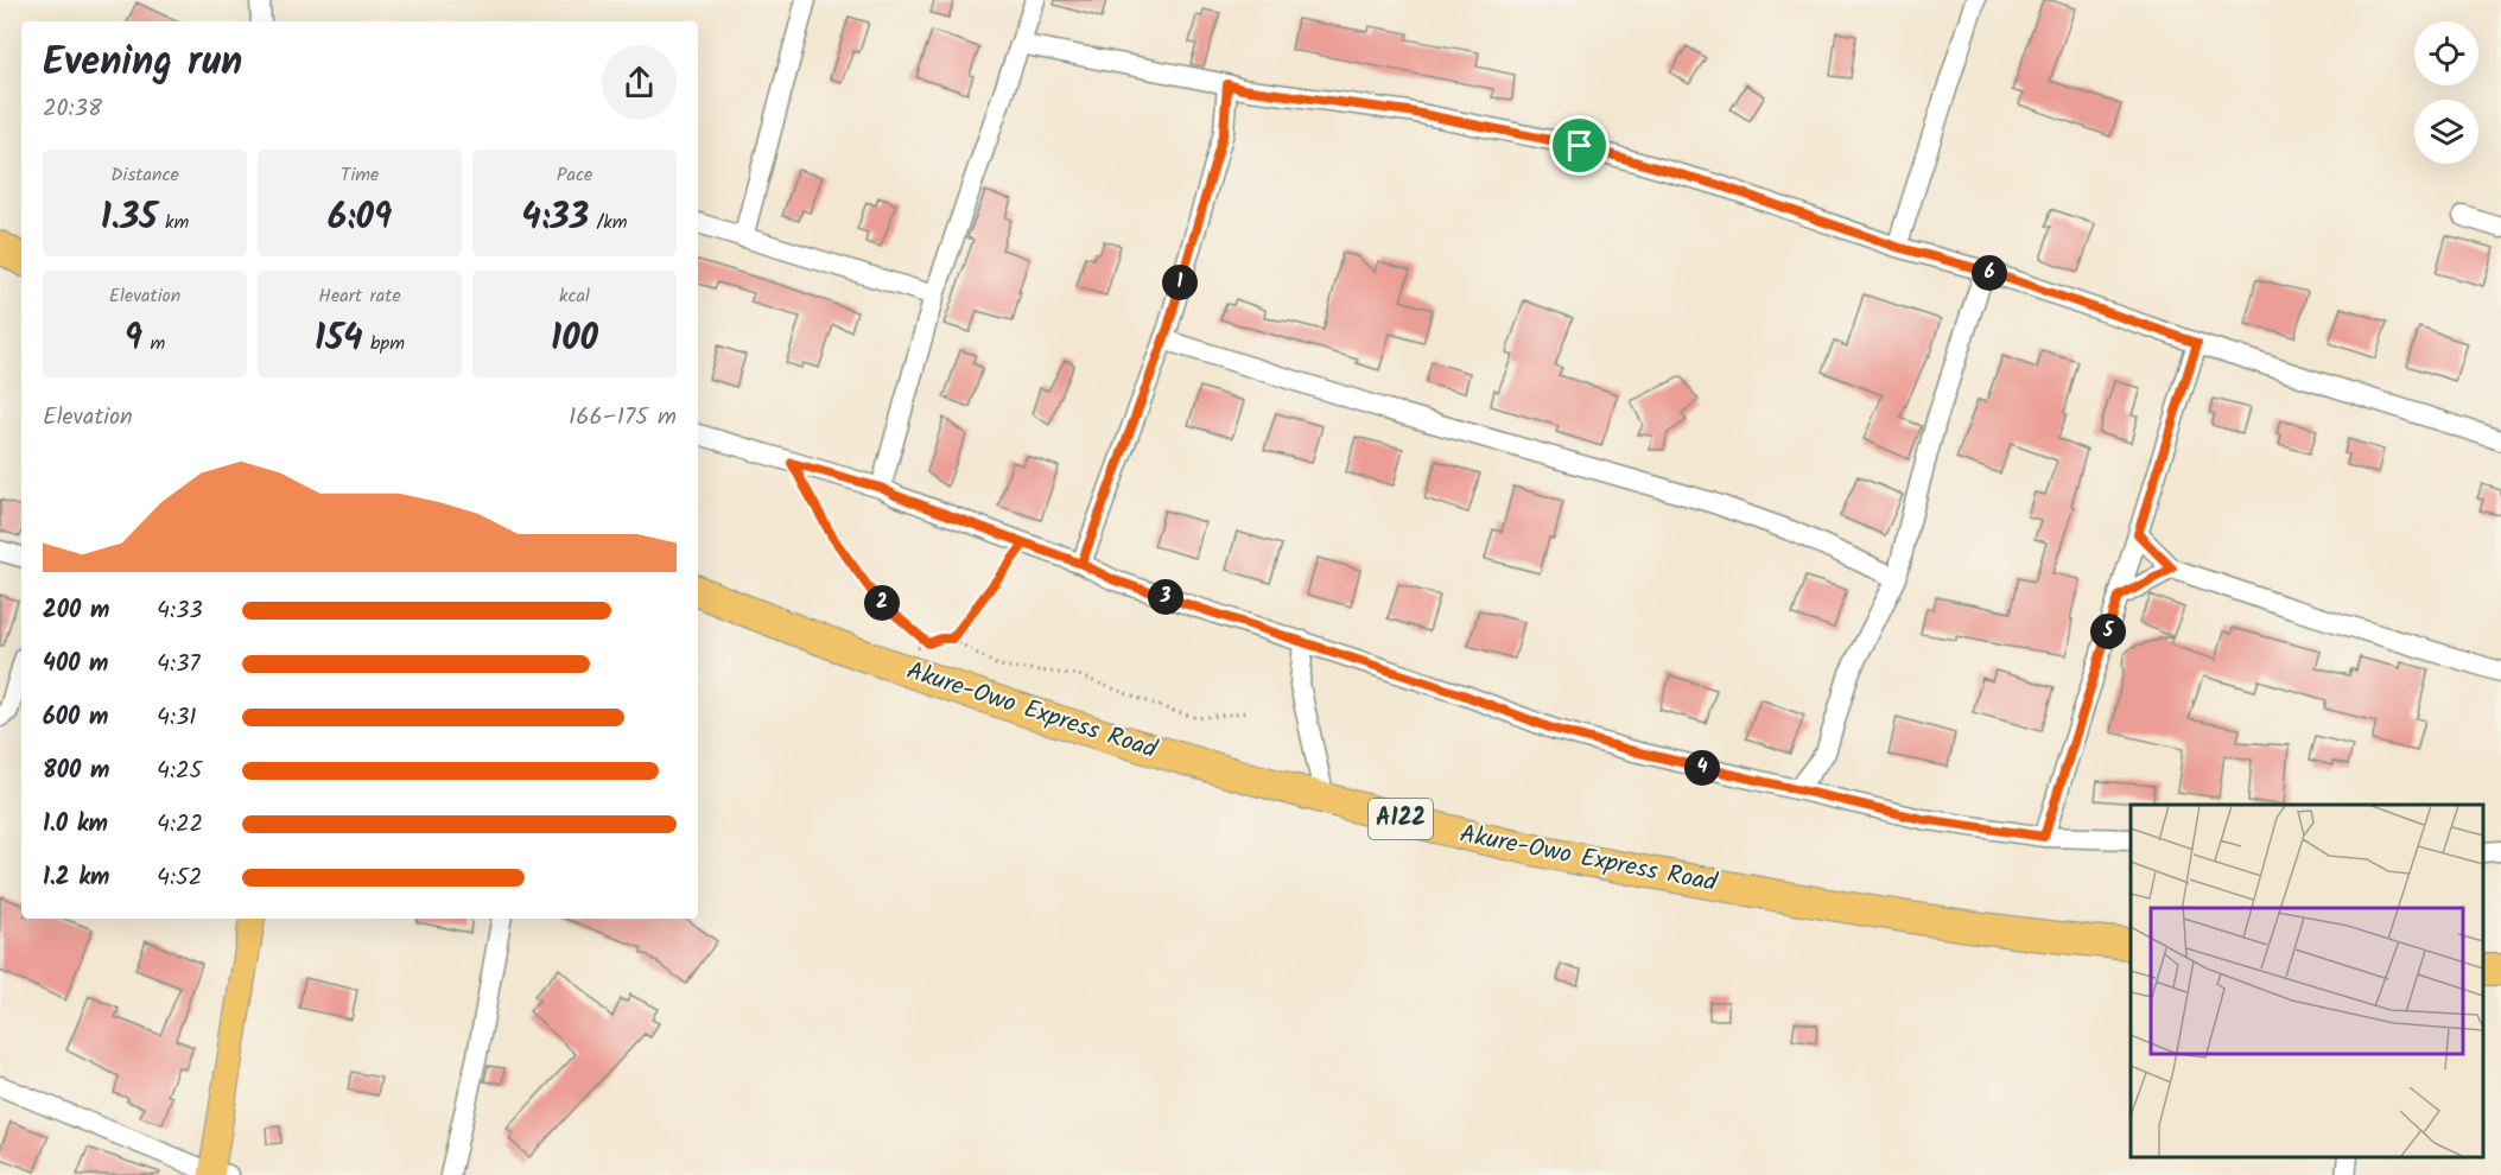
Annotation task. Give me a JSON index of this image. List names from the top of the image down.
{
  "streets": {
    "highway": ["Akure-Owo Express Road", "A122"]
  },
  "page": {
    "heading": ["Evening run", "20:38"],
    "stats": [
      ["Distance", "1.35 km"],
      ["Time", "6:09"],
      ["Pace", "4:33 /km"],
      ["Elevation", "9 m"],
      ["Heart rate", "154 bpm"],
      ["kcal", "100"]
    ],
    "pins": [
      "6",
      "1",
      "3",
      "2",
      "5",
      "4"
    ],
    "chart": ["Elevation", "166–175 m"],
    "list": [
      {
        "name": "200 m",
        "note": "4:33"
      },
      {
        "name": "400 m",
        "note": "4:37"
      },
      {
        "name": "600 m",
        "note": "4:31"
      },
      {
        "name": "800 m",
        "note": "4:25"
      },
      {
        "name": "1.0 km",
        "note": "4:22"
      },
      {
        "name": "1.2 km",
        "note": "4:52"
      }
    ]
  }
}
